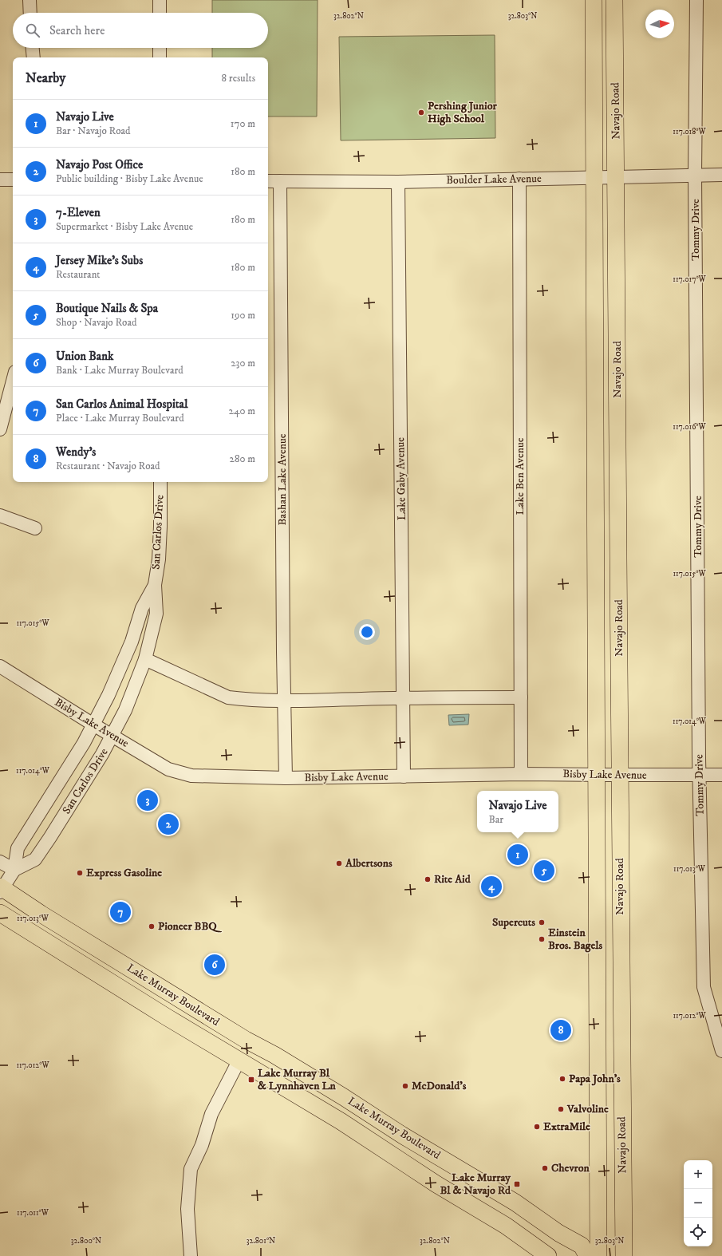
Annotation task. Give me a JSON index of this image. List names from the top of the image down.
{
  "streets": {
    "main road": ["Navajo Road", "Lake Murray Boulevard"],
    "street": [
      "Boulder Lake Avenue",
      "Tommy Drive",
      "Lake Ben Avenue",
      "Lake Gaby Avenue",
      "Bashan Lake Avenue",
      "San Carlos Drive",
      "Bisby Lake Avenue"
    ]
  },
  "crossings": [
    ["Navajo Road", "Boulder Lake Avenue"],
    ["Navajo Road", "Bisby Lake Avenue"],
    ["Boulder Lake Avenue", "Tommy Drive"],
    ["Boulder Lake Avenue", "Lake Ben Avenue"],
    ["Boulder Lake Avenue", "Lake Gaby Avenue"],
    ["Boulder Lake Avenue", "Bashan Lake Avenue"],
    ["Tommy Drive", "Bisby Lake Avenue"],
    ["Lake Ben Avenue", "Bisby Lake Avenue"],
    ["Lake Gaby Avenue", "Bisby Lake Avenue"],
    ["Bashan Lake Avenue", "Bisby Lake Avenue"],
    ["San Carlos Drive", "Bisby Lake Avenue"],
    ["San Carlos Drive", "Lake Murray Boulevard"]
  ],
  "places": {
    "other": [
      "Pershing Junior High School",
      "Albertsons",
      "Express Gasoline",
      "Rite Aid",
      "Supercuts",
      "Pioneer BBQ",
      "Einstein Bros. Bagels",
      "Papa John's",
      "McDonald's",
      "Valvoline",
      "ExtraMile",
      "Chevron"
    ],
    "transit": ["Lake Murray Bl & Lynnhaven Ln", "Lake Murray Bl & Navajo Rd"]
  },
  "north": "right",
  "page": {
    "search": "Search here",
    "heading": ["Nearby", "8 results"],
    "list": [
      {
        "mark": "1",
        "name": "Navajo Live",
        "note": "Bar · Navajo Road",
        "value": "170 m"
      },
      {
        "mark": "2",
        "name": "Navajo Post Office",
        "note": "Public building · Bisby Lake Avenue",
        "value": "180 m"
      },
      {
        "mark": "3",
        "name": "7-Eleven",
        "note": "Supermarket · Bisby Lake Avenue",
        "value": "180 m"
      },
      {
        "mark": "4",
        "name": "Jersey Mike's Subs",
        "note": "Restaurant",
        "value": "180 m"
      },
      {
        "mark": "5",
        "name": "Boutique Nails & Spa",
        "note": "Shop · Navajo Road",
        "value": "190 m"
      },
      {
        "mark": "6",
        "name": "Union Bank",
        "note": "Bank · Lake Murray Boulevard",
        "value": "230 m"
      },
      {
        "mark": "7",
        "name": "San Carlos Animal Hospital",
        "note": "Place · Lake Murray Boulevard",
        "value": "240 m"
      },
      {
        "mark": "8",
        "name": "Wendy's",
        "note": "Restaurant · Navajo Road",
        "value": "280 m"
      }
    ],
    "pins": [
      "3",
      "2",
      "1",
      "5",
      "4",
      "7",
      "6",
      "8"
    ],
    "popup": ["Navajo Live", "Bar"],
    "map_buttons": ["+", "−"]
  },
  "coordinates": [
    "32.802°N",
    "32.803°N",
    "117.018°W",
    "117.017°W",
    "117.016°W",
    "117.015°W",
    "117.014°W",
    "117.013°W",
    "117.012°W",
    "117.011°W",
    "32.800°N",
    "32.801°N"
  ]
}
